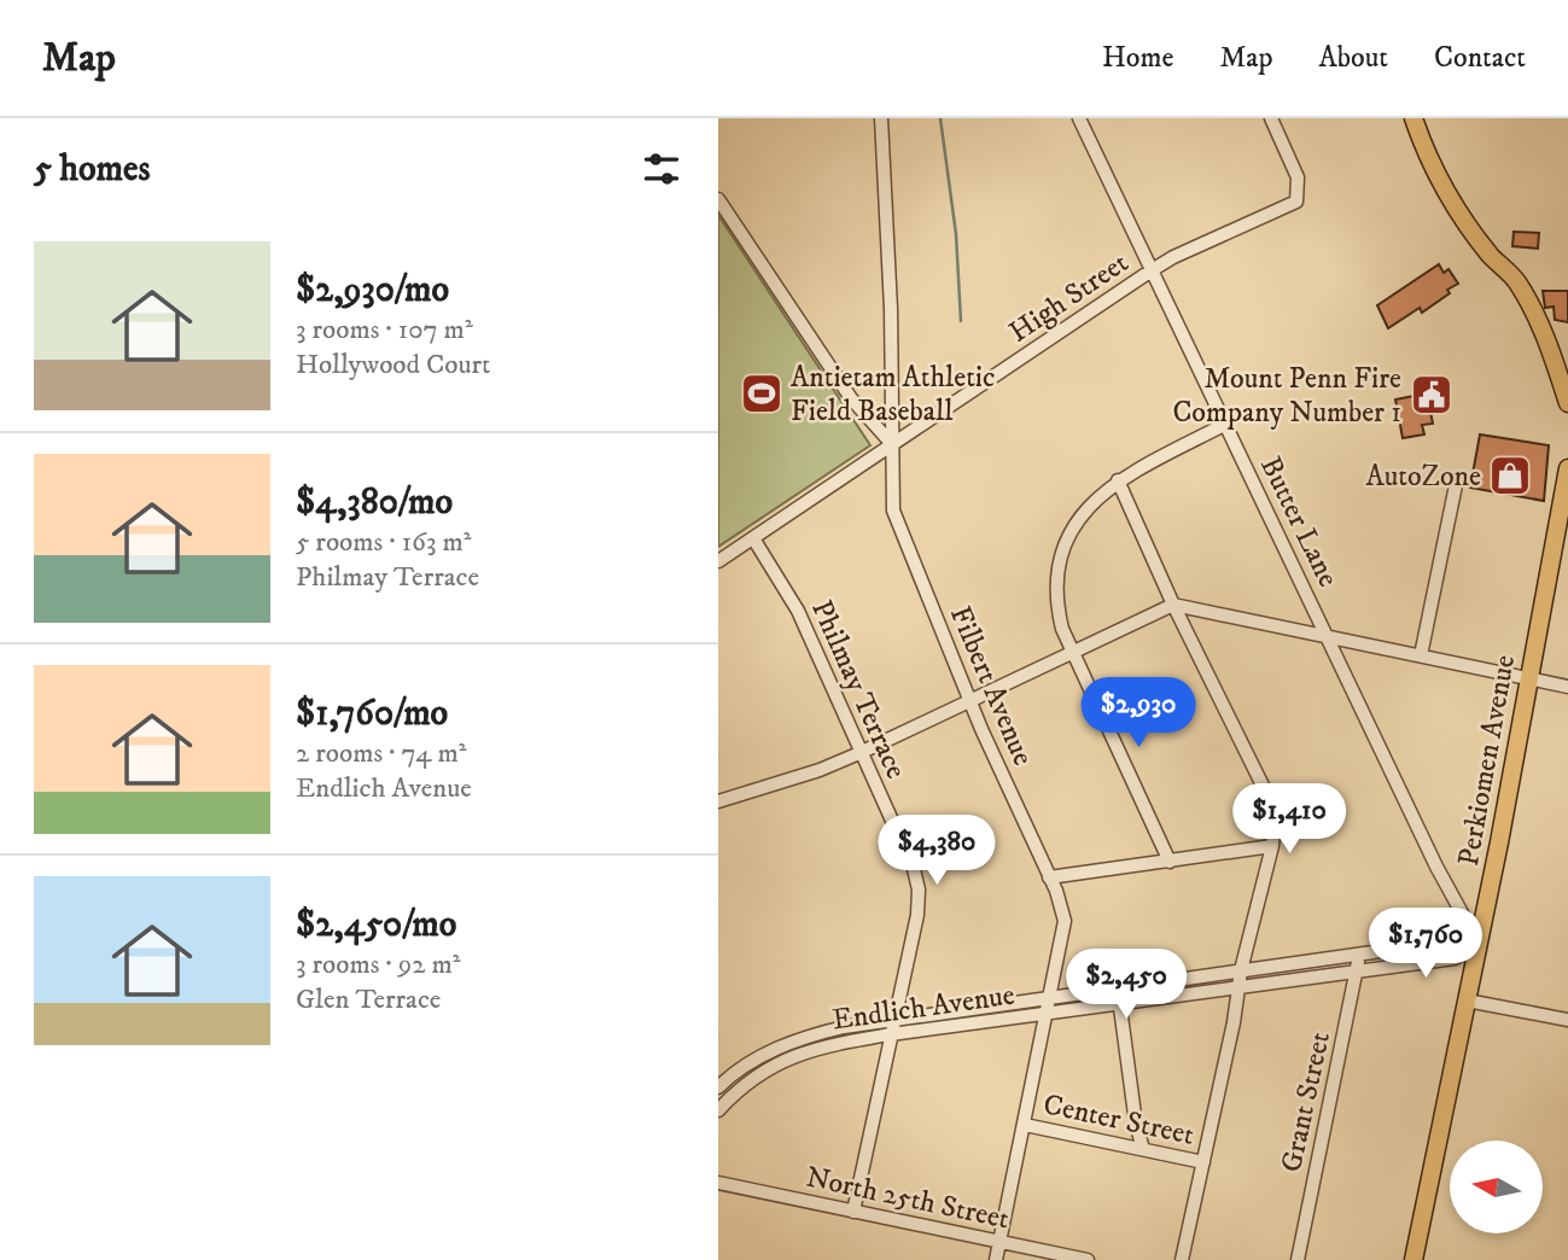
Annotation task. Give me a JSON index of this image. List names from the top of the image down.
{
  "streets": {
    "main road": ["Perkiomen Avenue"],
    "street": [
      "High Street",
      "Butter Lane",
      "Filbert Avenue",
      "Philmay Terrace",
      "Endlich Avenue",
      "Grant Street",
      "Center Street",
      "North 25th Street"
    ]
  },
  "crossings": [
    ["High Street", "Butter Lane"],
    ["High Street", "Filbert Avenue"],
    ["High Street", "Philmay Terrace"],
    ["Butter Lane", "Perkiomen Avenue"],
    ["Butter Lane", "Endlich Avenue"],
    ["Filbert Avenue", "Endlich Avenue"],
    ["Filbert Avenue", "Center Street"],
    ["Filbert Avenue", "North 25th Street"],
    ["Philmay Terrace", "Endlich Avenue"],
    ["Philmay Terrace", "North 25th Street"],
    ["Perkiomen Avenue", "Endlich Avenue"],
    ["Endlich Avenue", "Grant Street"]
  ],
  "places": {
    "sports": ["Antietam Athletic Field Baseball"],
    "public building": ["Mount Penn Fire Company Number 1"],
    "shop": ["AutoZone"]
  },
  "north": "left",
  "page": {
    "header": "Map",
    "nav": [
      "Home",
      "Map",
      "About",
      "Contact"
    ],
    "heading": "5 homes",
    "list": [
      {
        "name": "$2,930/mo",
        "note": "3 rooms · 107 m² · Hollywood Court"
      },
      {
        "name": "$4,380/mo",
        "note": "5 rooms · 163 m² · Philmay Terrace"
      },
      {
        "name": "$1,760/mo",
        "note": "2 rooms · 74 m² · Endlich Avenue"
      },
      {
        "name": "$2,450/mo",
        "note": "3 rooms · 92 m² · Glen Terrace"
      }
    ],
    "price": [
      "$2,930",
      "$1,410",
      "$4,380",
      "$1,760",
      "$2,450"
    ]
  }
}
